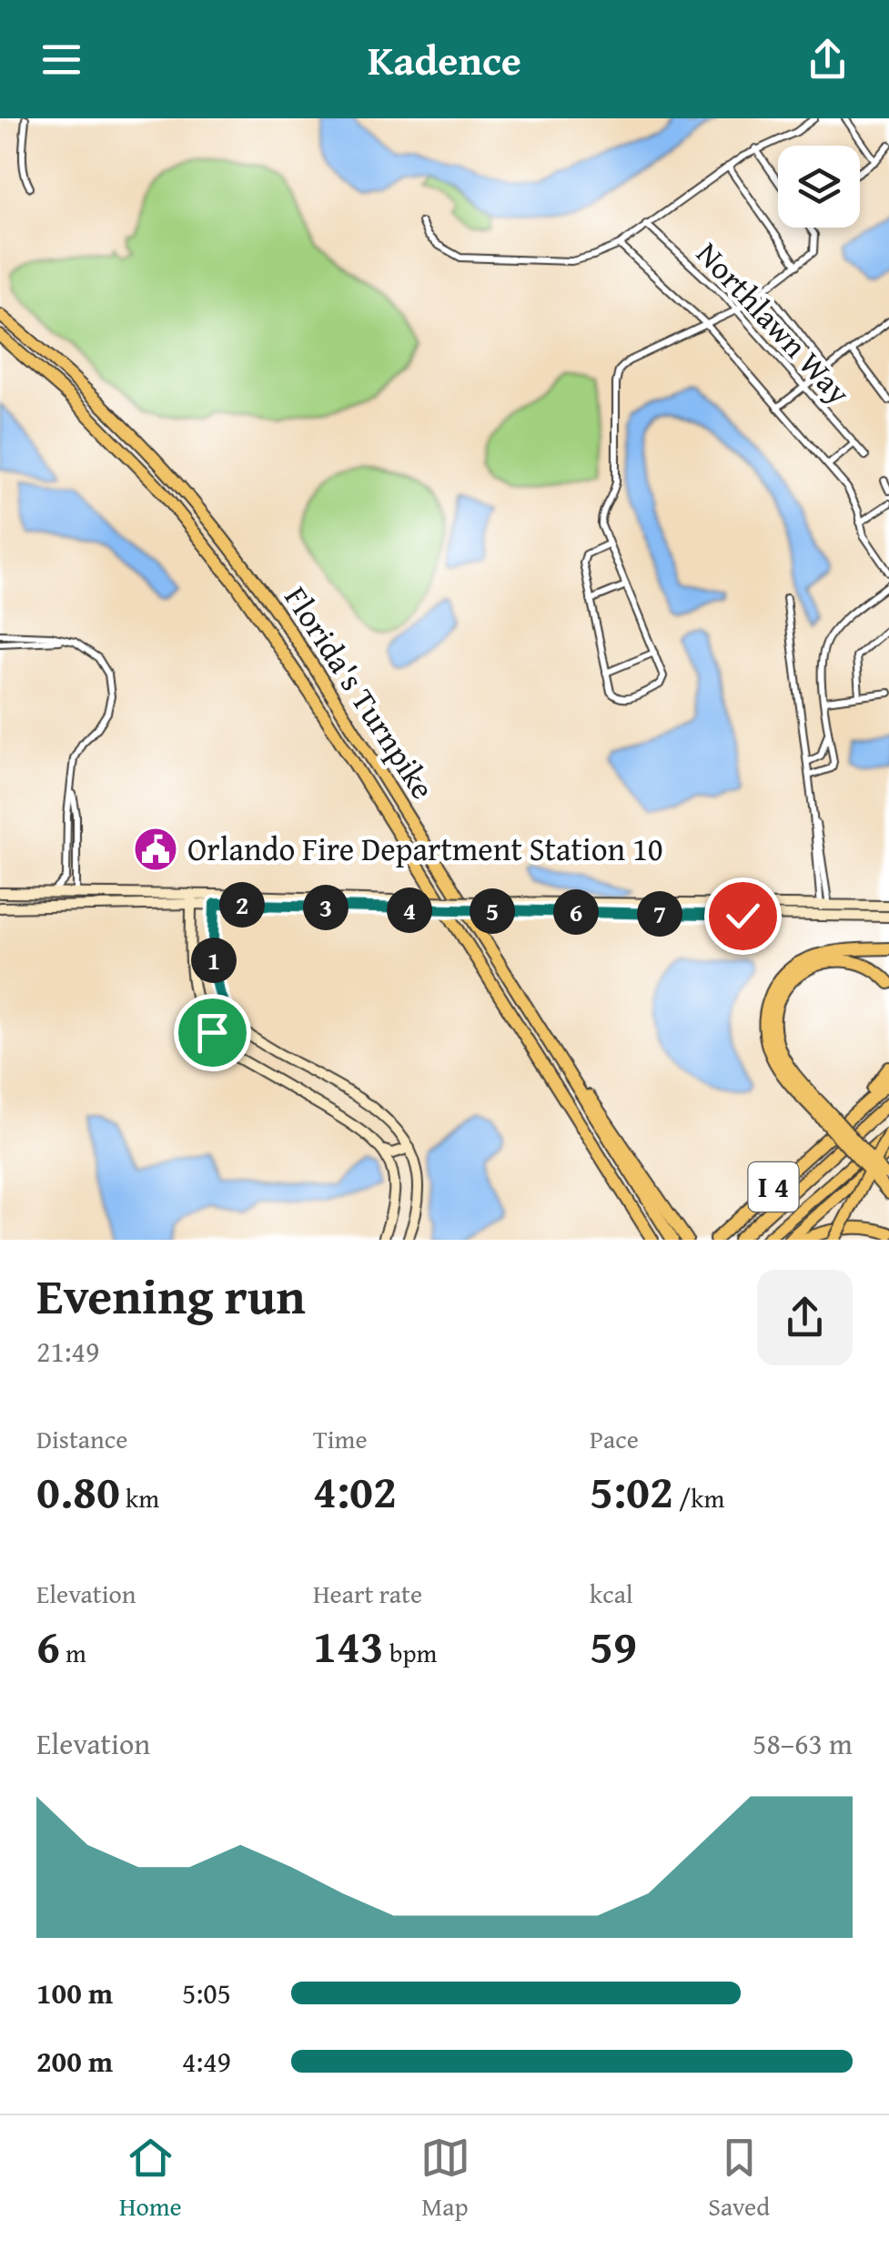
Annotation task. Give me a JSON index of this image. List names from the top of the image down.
{
  "streets": {
    "highway": ["Florida's Turnpike", "I 4"],
    "street": ["Northlawn Way"]
  },
  "places": {
    "public building": ["Orlando Fire Department Station 10"]
  },
  "page": {
    "header": "Kadence",
    "pins": [
      "2",
      "3",
      "4",
      "5",
      "6",
      "7",
      "1"
    ],
    "heading": ["Evening run", "21:49"],
    "stats": [
      ["Distance", "0.80 km"],
      ["Time", "4:02"],
      ["Pace", "5:02 /km"],
      ["Elevation", "6 m"],
      ["Heart rate", "143 bpm"],
      ["kcal", "59"]
    ],
    "chart": ["Elevation", "58–63 m"],
    "list": [
      {
        "name": "100 m",
        "note": "5:05"
      },
      {
        "name": "200 m",
        "note": "4:49"
      }
    ],
    "tabs": ["Home", "Map", "Saved"]
  }
}
